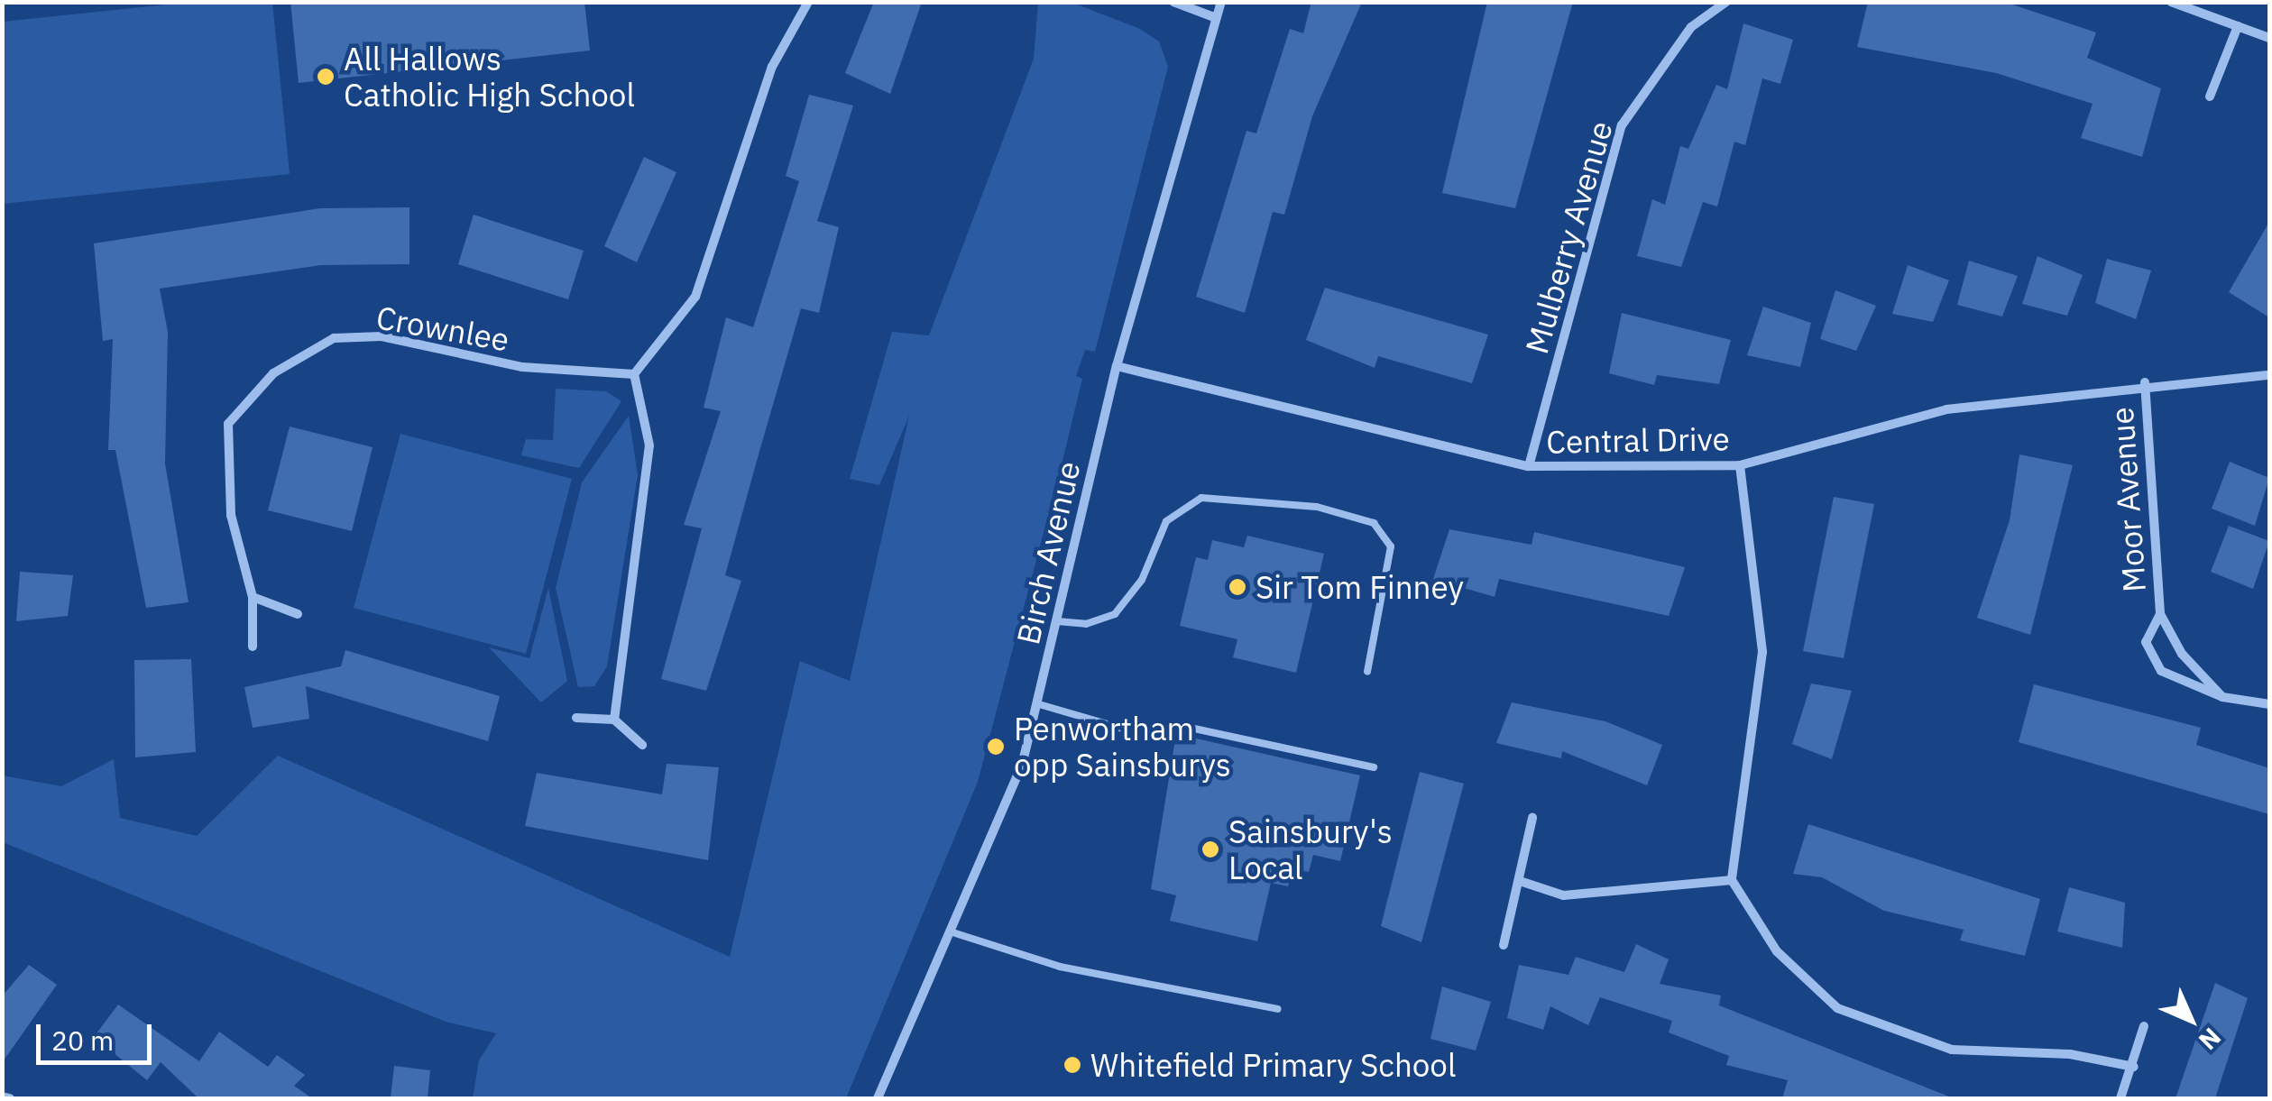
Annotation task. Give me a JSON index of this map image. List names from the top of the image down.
{
  "streets": {
    "street": [
      "Mulberry Avenue",
      "Crownlee",
      "Central Drive",
      "Moor Avenue",
      "Birch Avenue"
    ]
  },
  "crossings": [
    ["Mulberry Avenue", "Central Drive"],
    ["Central Drive", "Moor Avenue"],
    ["Central Drive", "Birch Avenue"]
  ],
  "places": [
    "All Hallows Catholic High School",
    "Sir Tom Finney",
    "Penwortham opp Sainsburys",
    "Sainsbury's Local",
    "Whitefield Primary School"
  ],
  "scale_bar": "20 m",
  "north": "bottom right"
}
